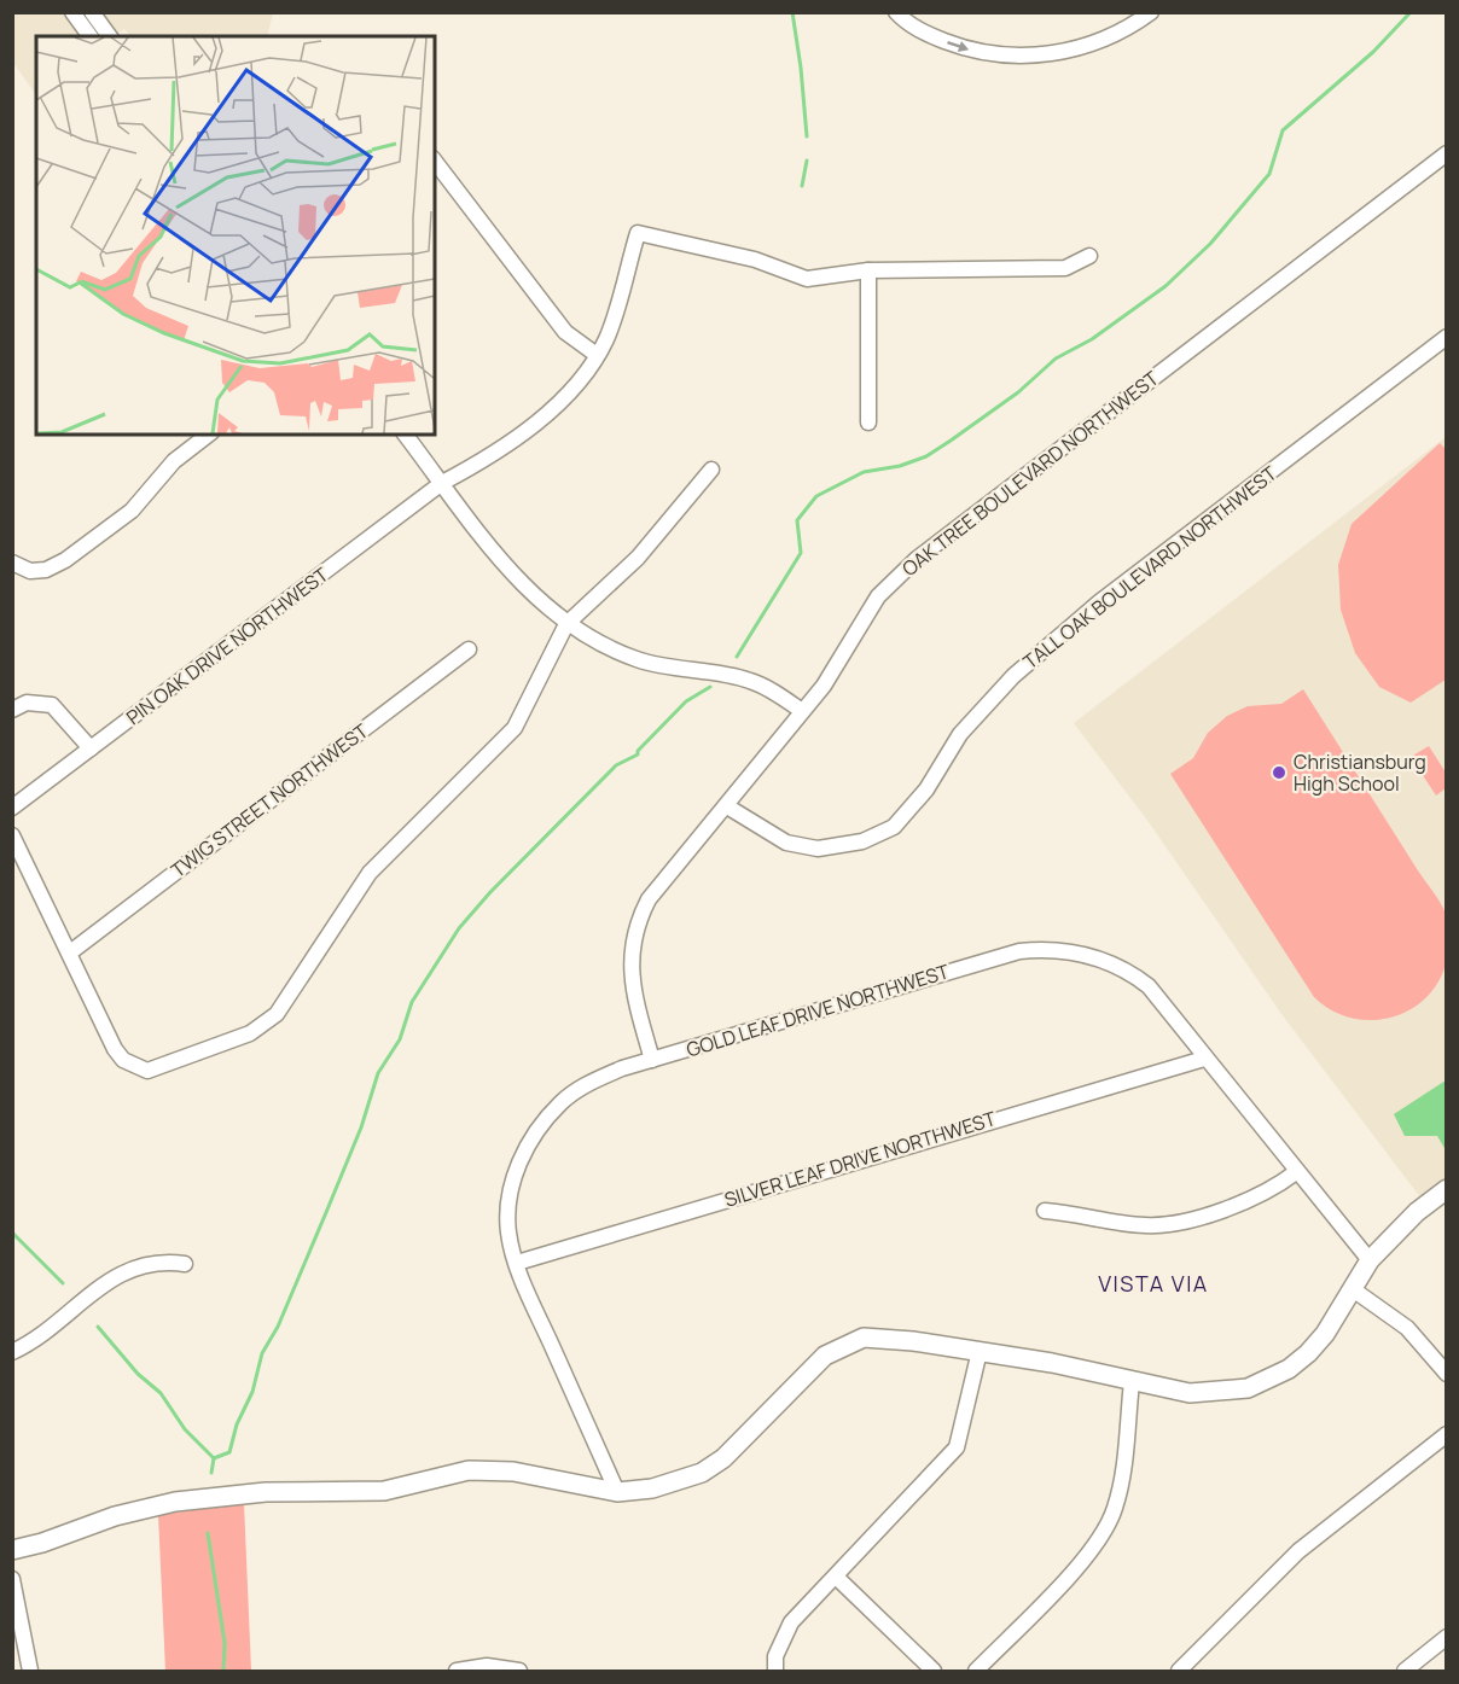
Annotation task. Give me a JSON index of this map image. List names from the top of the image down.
{
  "streets": {
    "street": [
      "OAK TREE BOULEVARD NORTHWEST",
      "TALL OAK BOULEVARD NORTHWEST",
      "PIN OAK DRIVE NORTHWEST",
      "TWIG STREET NORTHWEST",
      "GOLD LEAF DRIVE NORTHWEST",
      "SILVER LEAF DRIVE NORTHWEST"
    ]
  },
  "crossings": [
    ["OAK TREE BOULEVARD NORTHWEST", "TALL OAK BOULEVARD NORTHWEST"],
    ["OAK TREE BOULEVARD NORTHWEST", "GOLD LEAF DRIVE NORTHWEST"],
    ["GOLD LEAF DRIVE NORTHWEST", "SILVER LEAF DRIVE NORTHWEST"]
  ],
  "districts": ["VISTA VIA"],
  "places": ["Christiansburg High School"]
}
